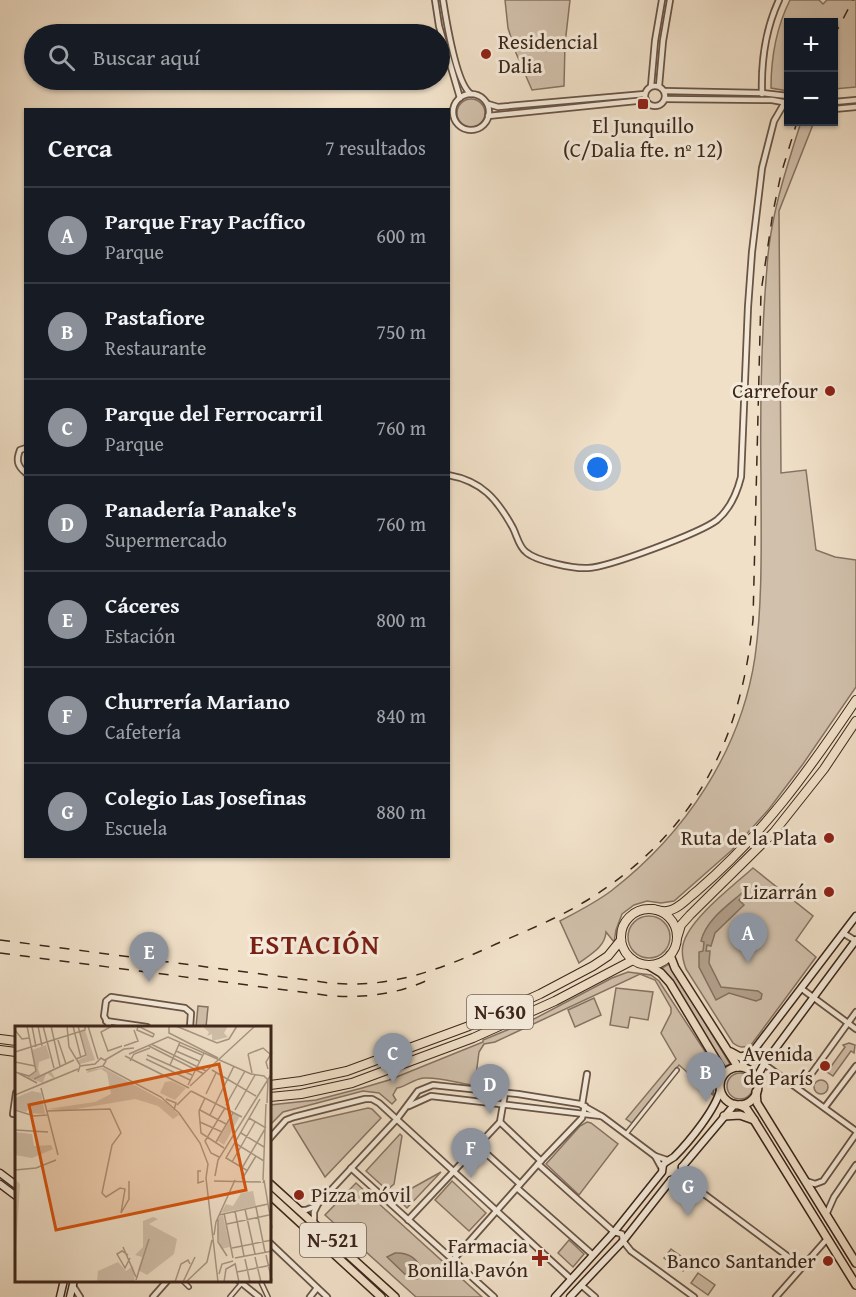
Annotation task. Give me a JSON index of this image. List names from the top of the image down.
{
  "streets": {
    "highway": ["N-630"],
    "main road": ["N-521"]
  },
  "districts": ["ESTACIÓN"],
  "places": {
    "other": [
      "Residencial Dalia",
      "Carrefour",
      "Ruta de la Plata",
      "Lizarrán",
      "Avenida de París",
      "Pizza móvil",
      "Banco Santander"
    ],
    "transit": ["El Junquillo (C/Dalia fte. nº 12)"],
    "health": ["Farmacia Bonilla Pavón"]
  },
  "page": {
    "map_buttons": ["+", "−"],
    "search": "Buscar aquí",
    "heading": ["Cerca", "7 resultados"],
    "list": [
      {
        "mark": "A",
        "name": "Parque Fray Pacífico",
        "note": "Parque",
        "value": "600 m"
      },
      {
        "mark": "B",
        "name": "Pastafiore",
        "note": "Restaurante",
        "value": "750 m"
      },
      {
        "mark": "C",
        "name": "Parque del Ferrocarril",
        "note": "Parque",
        "value": "760 m"
      },
      {
        "mark": "D",
        "name": "Panadería Panake's",
        "note": "Supermercado",
        "value": "760 m"
      },
      {
        "mark": "E",
        "name": "Cáceres",
        "note": "Estación",
        "value": "800 m"
      },
      {
        "mark": "F",
        "name": "Churrería Mariano",
        "note": "Cafetería",
        "value": "840 m"
      },
      {
        "mark": "G",
        "name": "Colegio Las Josefinas",
        "note": "Escuela",
        "value": "880 m"
      }
    ],
    "pins": [
      "A",
      "E",
      "C",
      "B",
      "D",
      "F",
      "G"
    ]
  }
}
